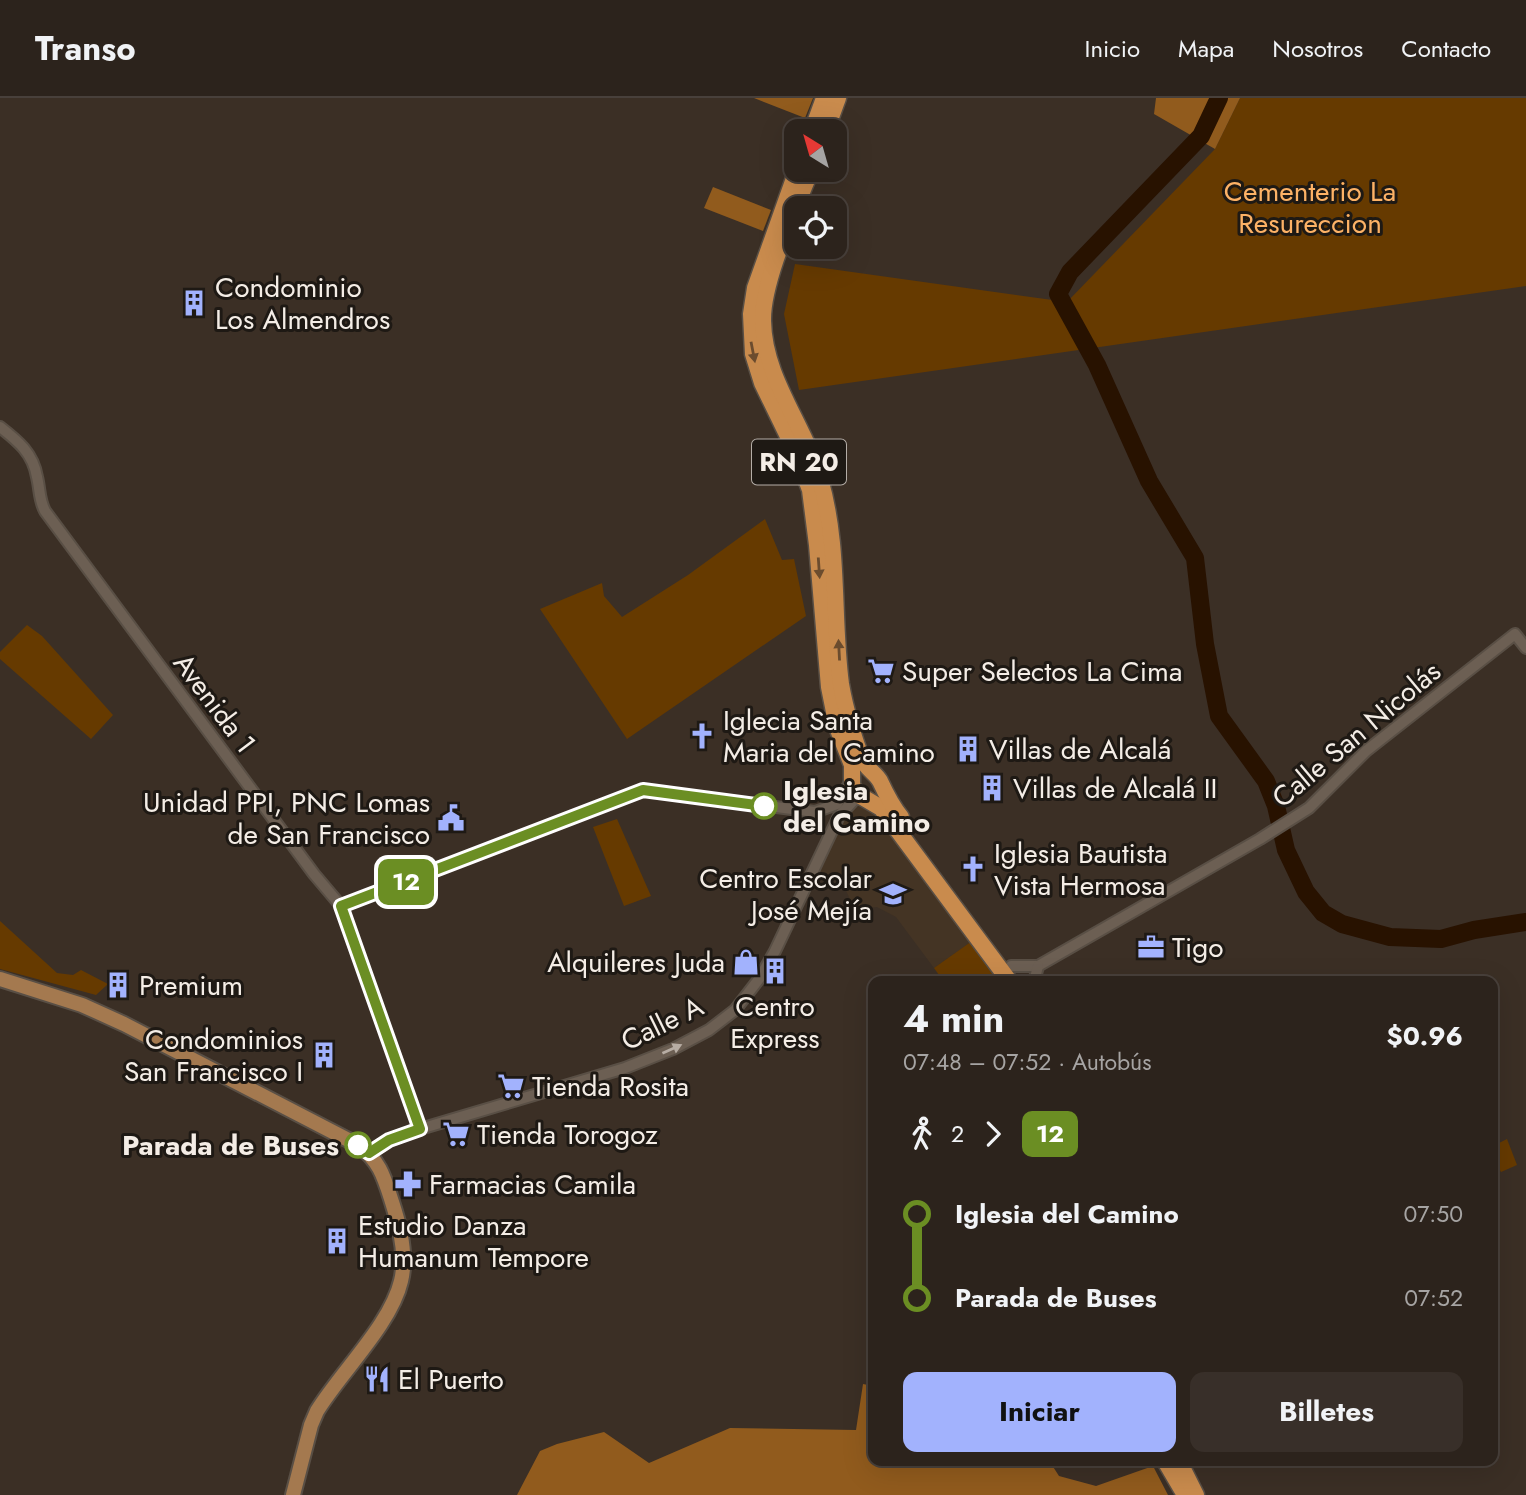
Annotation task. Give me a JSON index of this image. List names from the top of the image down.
{
  "streets": {
    "highway": ["RN 20"],
    "street": ["Avenida 1", "Calle San Nicolás", "Calle A"]
  },
  "crossings": [
    ["RN 20", "Calle A"],
    ["Avenida 1", "Calle A"]
  ],
  "one_way": ["Calle A"],
  "parks": ["Cementerio La Resureccion"],
  "places": {
    "building": [
      "Condominio Los Almendros",
      "Villas de Alcalá",
      "Villas de Alcalá II",
      "Centro Express",
      "Premium",
      "Condominios San Francisco I",
      "Estudio Danza Humanum Tempore"
    ],
    "supermarket": ["Super Selectos La Cima", "Tienda Rosita", "Tienda Torogoz"],
    "church": ["Iglecia Santa Maria del Camino", "Iglesia Bautista Vista Hermosa"],
    "other": ["Iglesia del Camino", "Parada de Buses"],
    "public building": ["Unidad PPI, PNC Lomas de San Francisco"],
    "school or university": ["Centro Escolar José Mejía"],
    "office": ["Tigo"],
    "shop": ["Alquileres Juda"],
    "pharmacy": ["Farmacias Camila"],
    "restaurant": ["El Puerto"]
  },
  "lines": ["bus line 12"],
  "north": "top left",
  "page": {
    "header": "Transo",
    "nav": [
      "Inicio",
      "Mapa",
      "Nosotros",
      "Contacto"
    ],
    "on_map": "12",
    "heading": ["4 min", "07:48 – 07:52 · Autobús", "$0.96"],
    "legs": ["2", "12"],
    "list": [
      {
        "name": "Iglesia del Camino",
        "value": "07:50"
      },
      {
        "name": "Parada de Buses",
        "value": "07:52"
      }
    ],
    "buttons": ["Iniciar", "Billetes"]
  }
}
